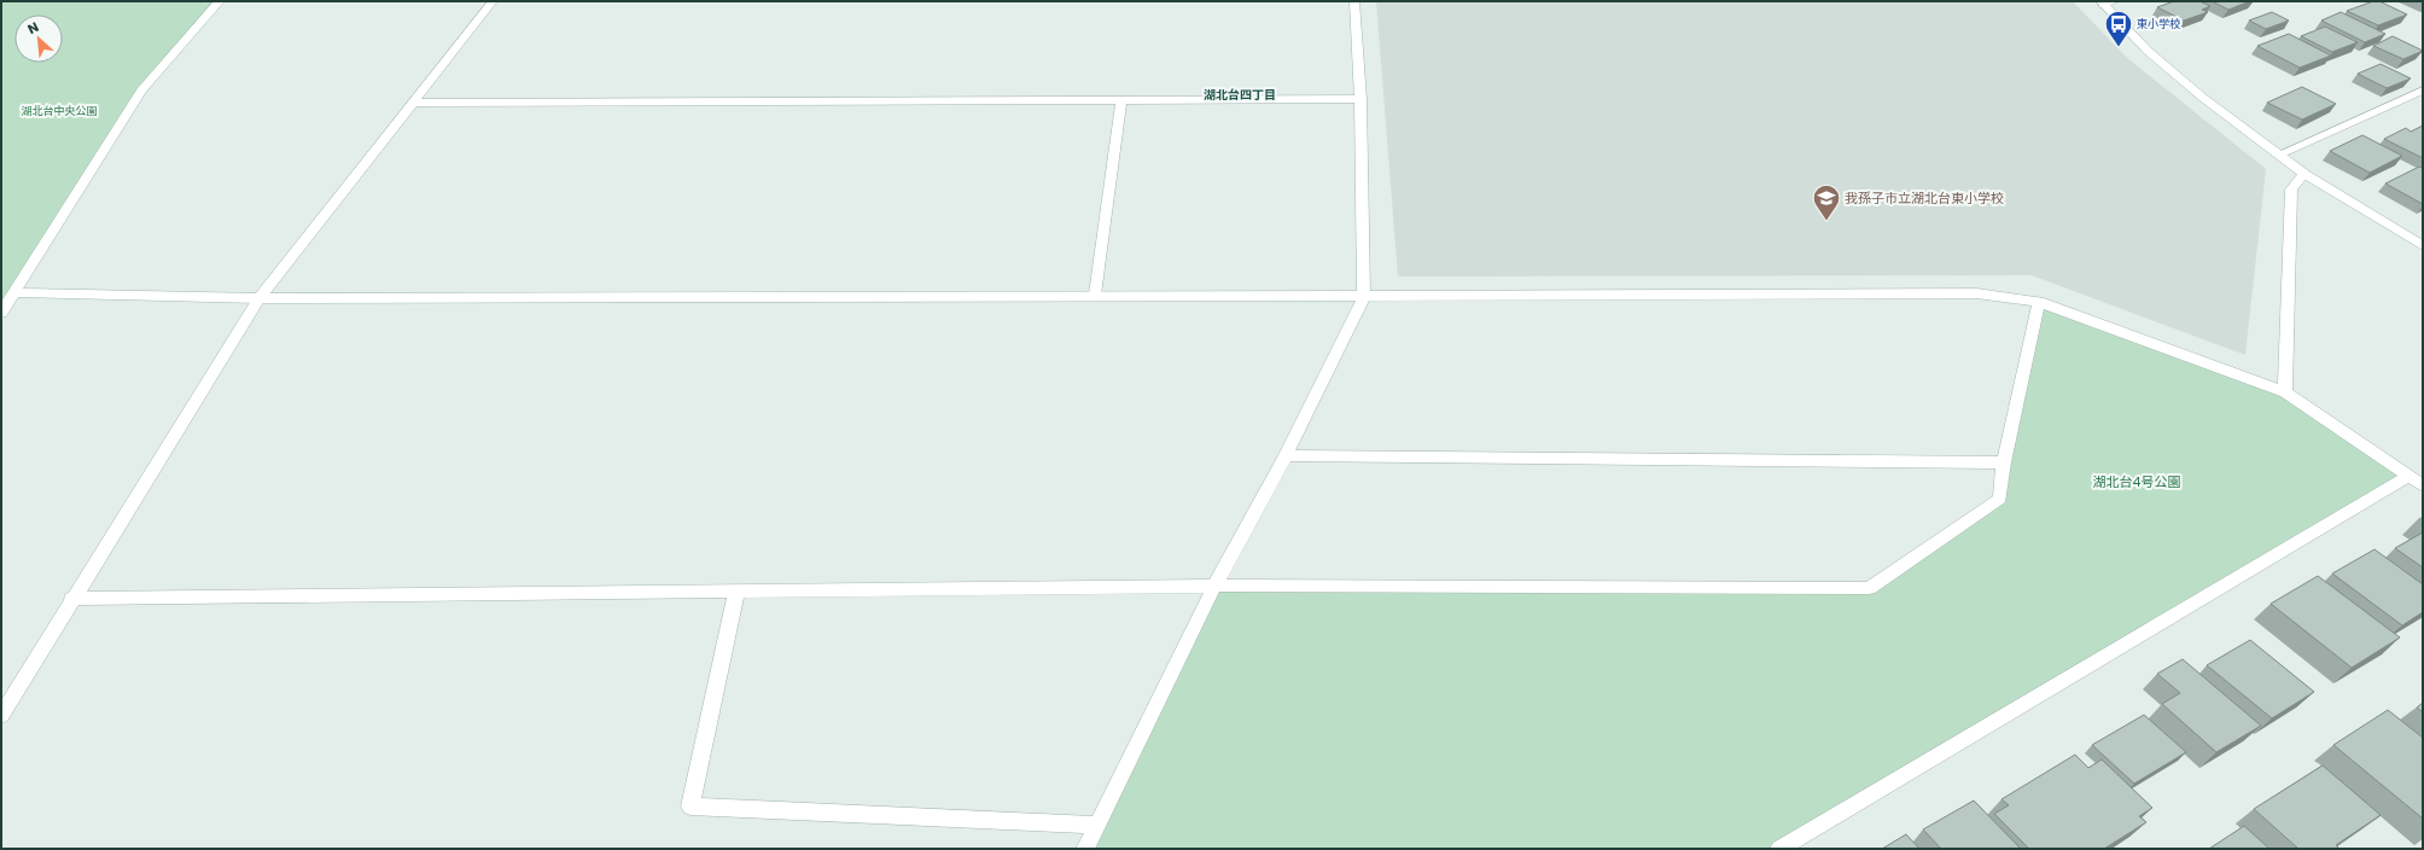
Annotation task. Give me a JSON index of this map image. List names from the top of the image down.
{
  "districts": ["湖北台四丁目"],
  "parks": ["湖北台中央公園", "湖北台4号公園"],
  "places": {
    "bus stop": ["東小学校"],
    "school or university": ["我孫子市立湖北台東小学校"]
  },
  "north": "top left"
}
